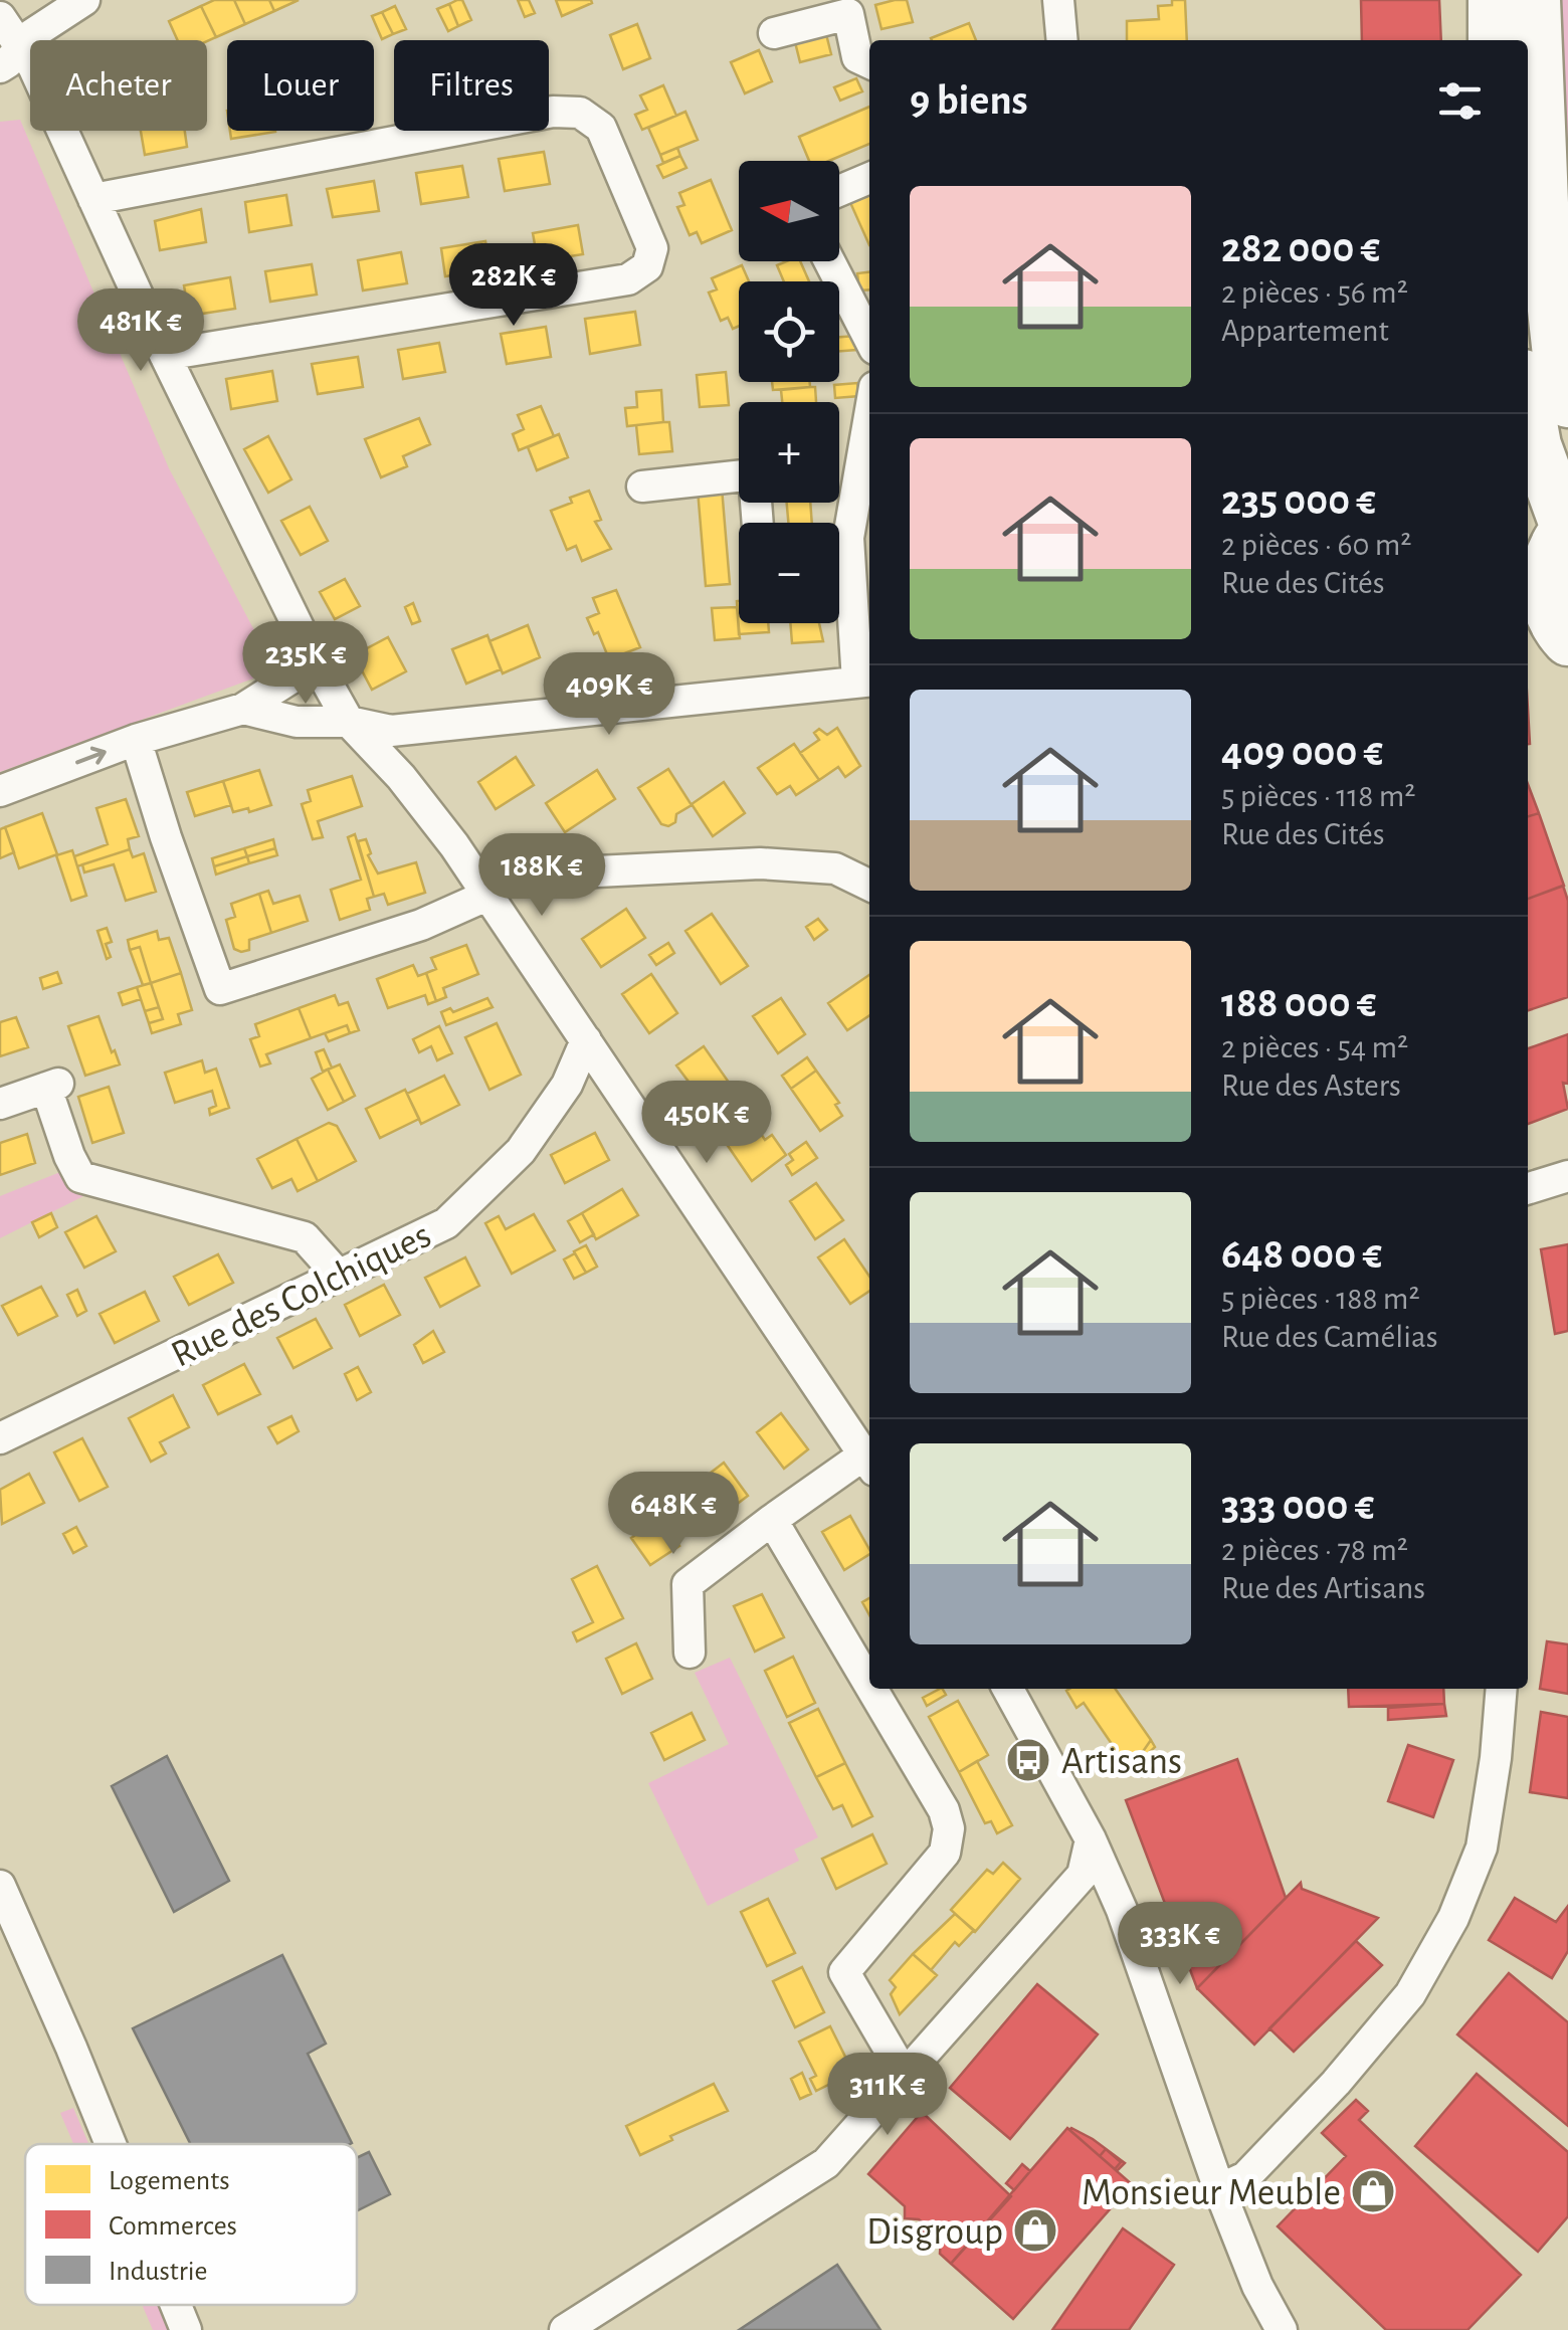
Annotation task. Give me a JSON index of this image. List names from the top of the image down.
{
  "streets": {
    "street": ["Rue des Colchiques"]
  },
  "places": {
    "bus stop": ["Artisans"],
    "shop": ["Monsieur Meuble", "Disgroup"]
  },
  "legend": ["Logements", "Commerces", "Industrie"],
  "north": "left",
  "page": {
    "chip": ["Acheter", "Louer", "Filtres"],
    "heading": "9 biens",
    "map_buttons": ["+", "−"],
    "list": [
      {
        "name": "282 000 €",
        "note": "2 pièces · 56 m² · Appartement"
      },
      {
        "name": "235 000 €",
        "note": "2 pièces · 60 m² · Rue des Cités"
      },
      {
        "name": "409 000 €",
        "note": "5 pièces · 118 m² · Rue des Cités"
      },
      {
        "name": "188 000 €",
        "note": "2 pièces · 54 m² · Rue des Asters"
      },
      {
        "name": "648 000 €",
        "note": "5 pièces · 188 m² · Rue des Camélias"
      },
      {
        "name": "333 000 €",
        "note": "2 pièces · 78 m² · Rue des Artisans"
      }
    ],
    "price": [
      "282K €",
      "481K €",
      "235K €",
      "409K €",
      "188K €",
      "450K €",
      "648K €",
      "333K €",
      "311K €"
    ]
  }
}
